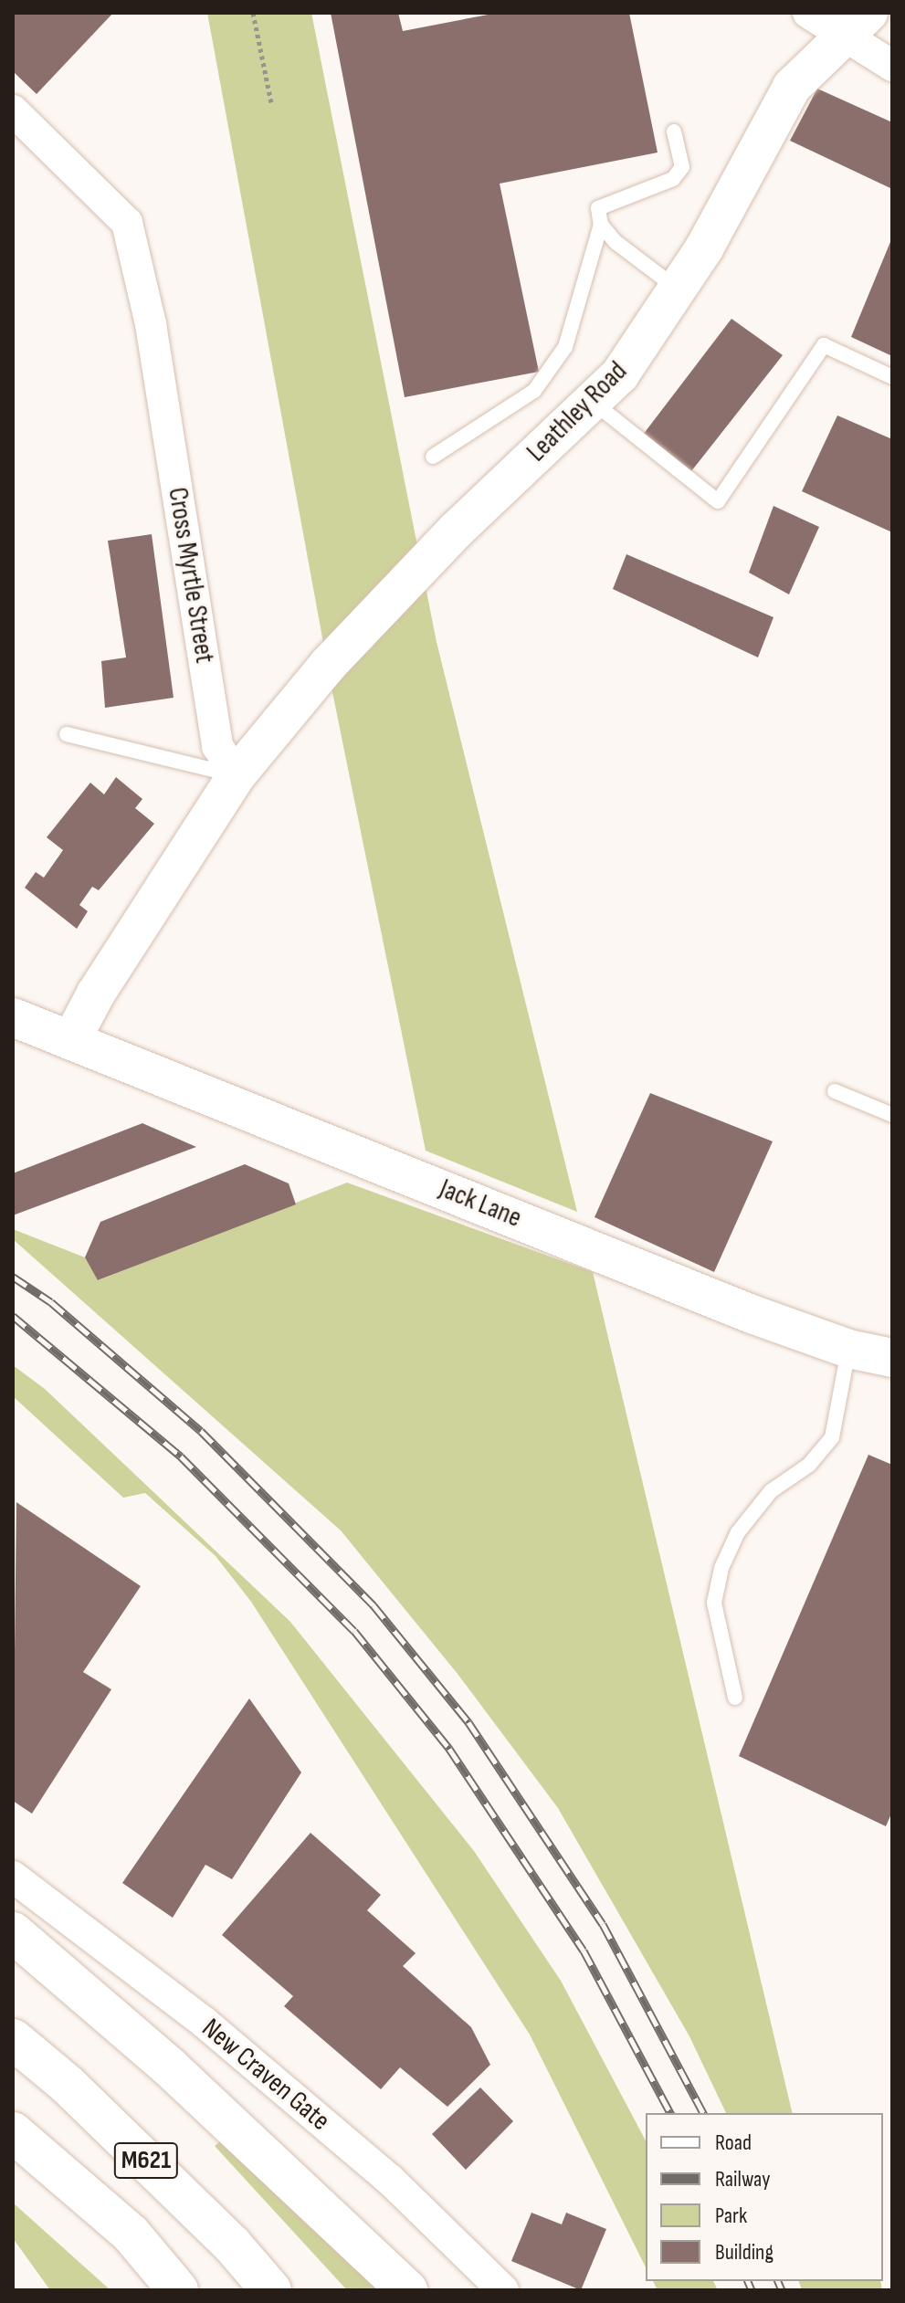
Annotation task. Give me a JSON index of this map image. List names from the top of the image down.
{
  "streets": {
    "highway": ["M621"],
    "street": [
      "Leathley Road",
      "Cross Myrtle Street",
      "Jack Lane",
      "New Craven Gate"
    ]
  },
  "crossings": [
    ["Leathley Road", "Cross Myrtle Street"]
  ],
  "legend": [
    "Road",
    "Railway",
    "Park",
    "Building"
  ]
}
